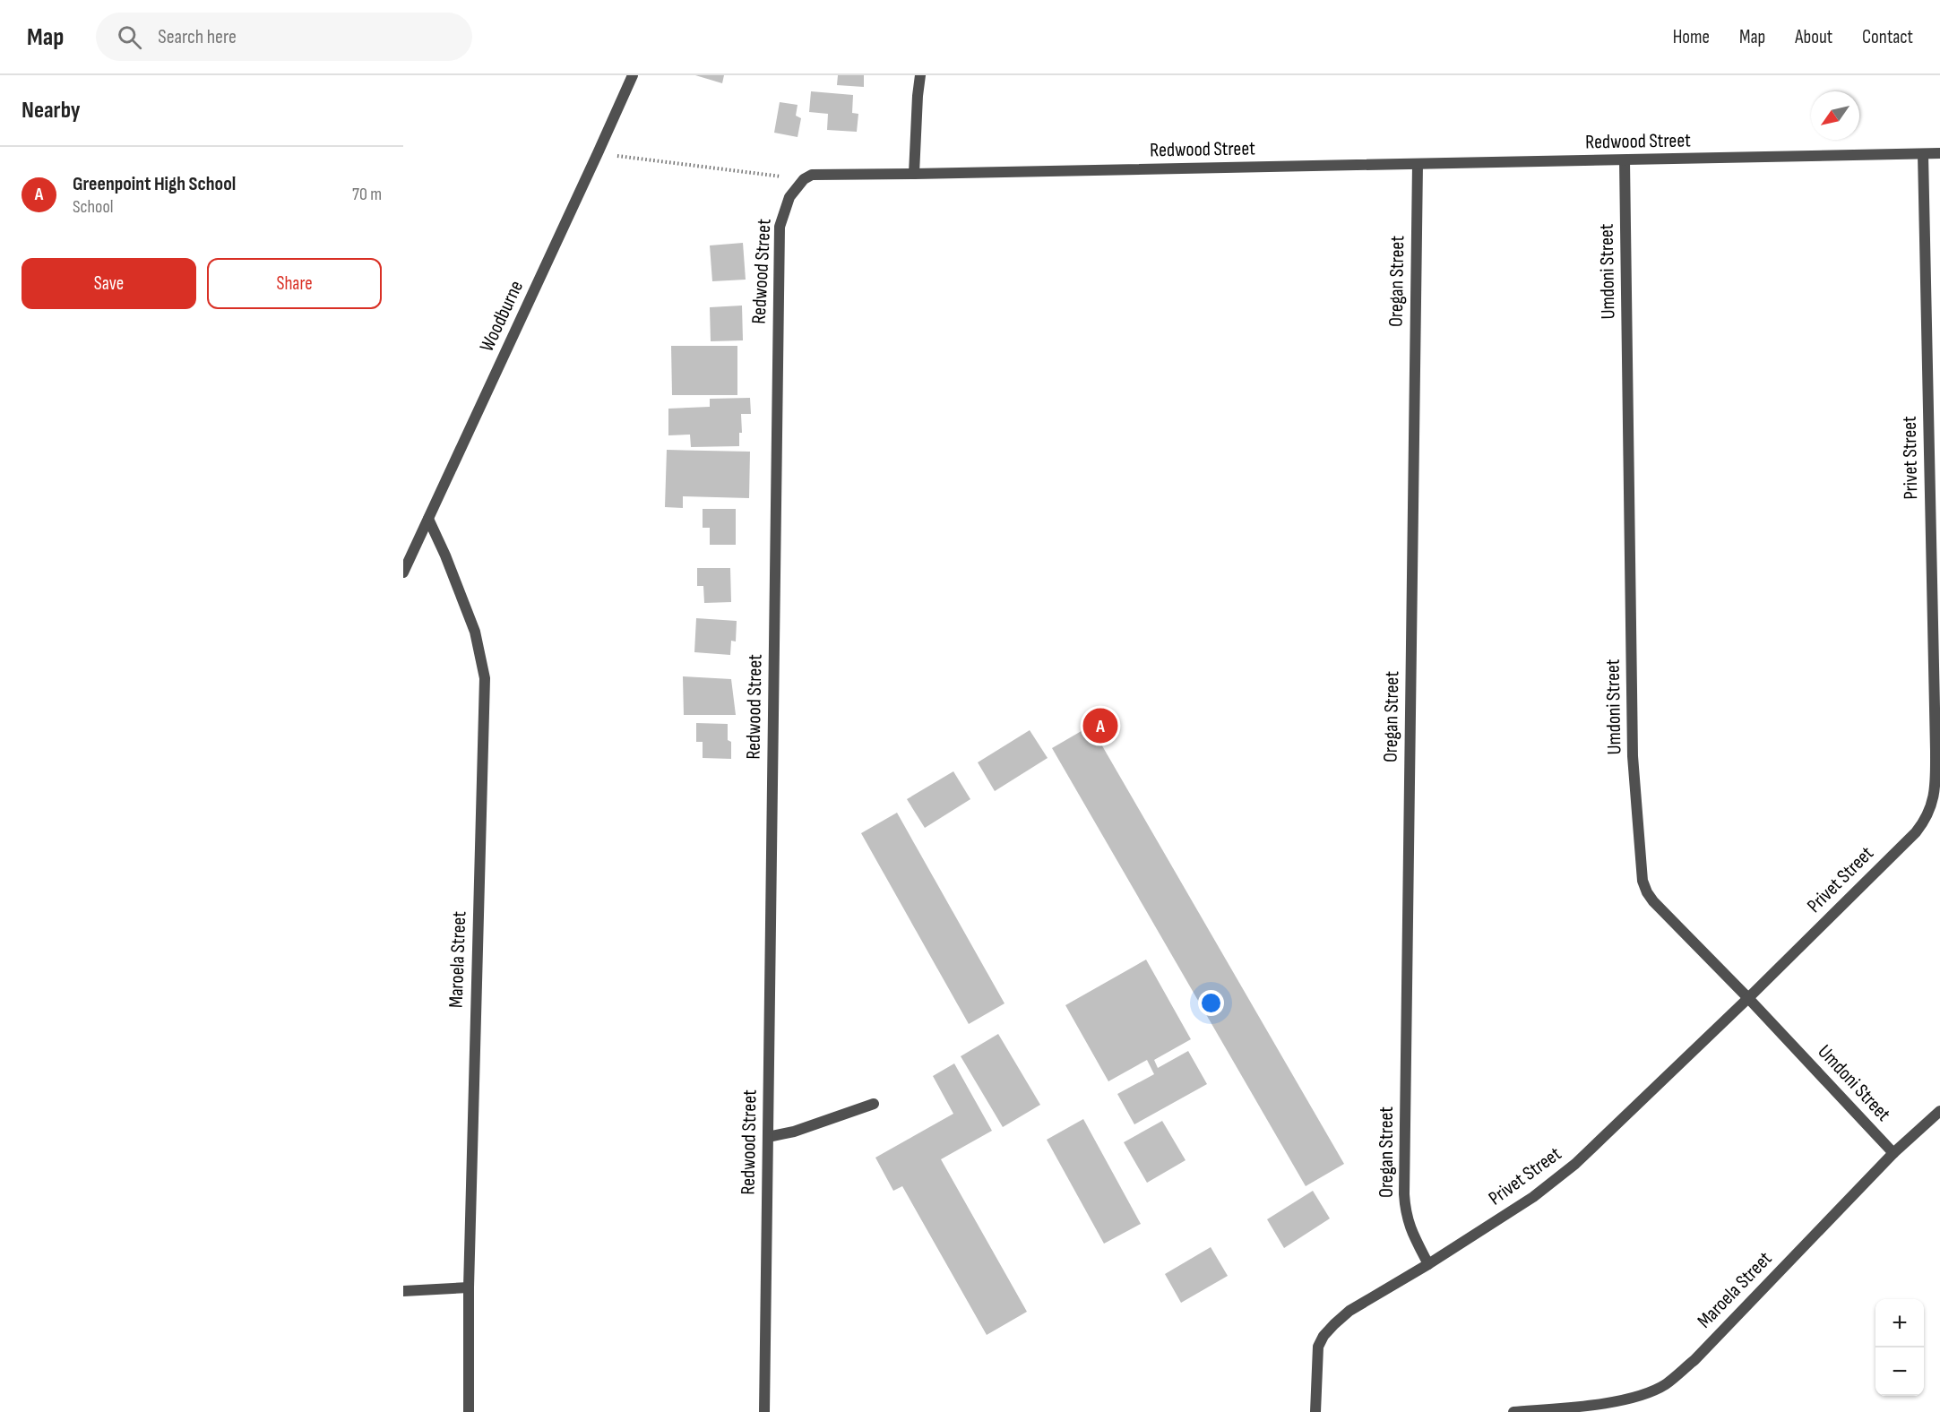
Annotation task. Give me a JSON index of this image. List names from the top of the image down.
{
  "streets": {
    "street": [
      "Redwood Street",
      "Umdoni Street",
      "Oregan Street",
      "Woodburne",
      "Privet Street",
      "Maroela Street"
    ]
  },
  "crossings": [
    ["Redwood Street", "Umdoni Street"],
    ["Redwood Street", "Oregan Street"],
    ["Redwood Street", "Privet Street"],
    ["Umdoni Street", "Privet Street"],
    ["Umdoni Street", "Maroela Street"],
    ["Oregan Street", "Privet Street"],
    ["Woodburne", "Maroela Street"]
  ],
  "north": "bottom left",
  "page": {
    "header": "Map",
    "search": "Search here",
    "nav": [
      "Home",
      "Map",
      "About",
      "Contact"
    ],
    "heading": "Nearby",
    "list": [
      {
        "mark": "A",
        "name": "Greenpoint High School",
        "note": "School",
        "value": "70 m"
      }
    ],
    "buttons": ["Save", "Share"],
    "pins": "A",
    "map_buttons": ["+", "−"]
  }
}
